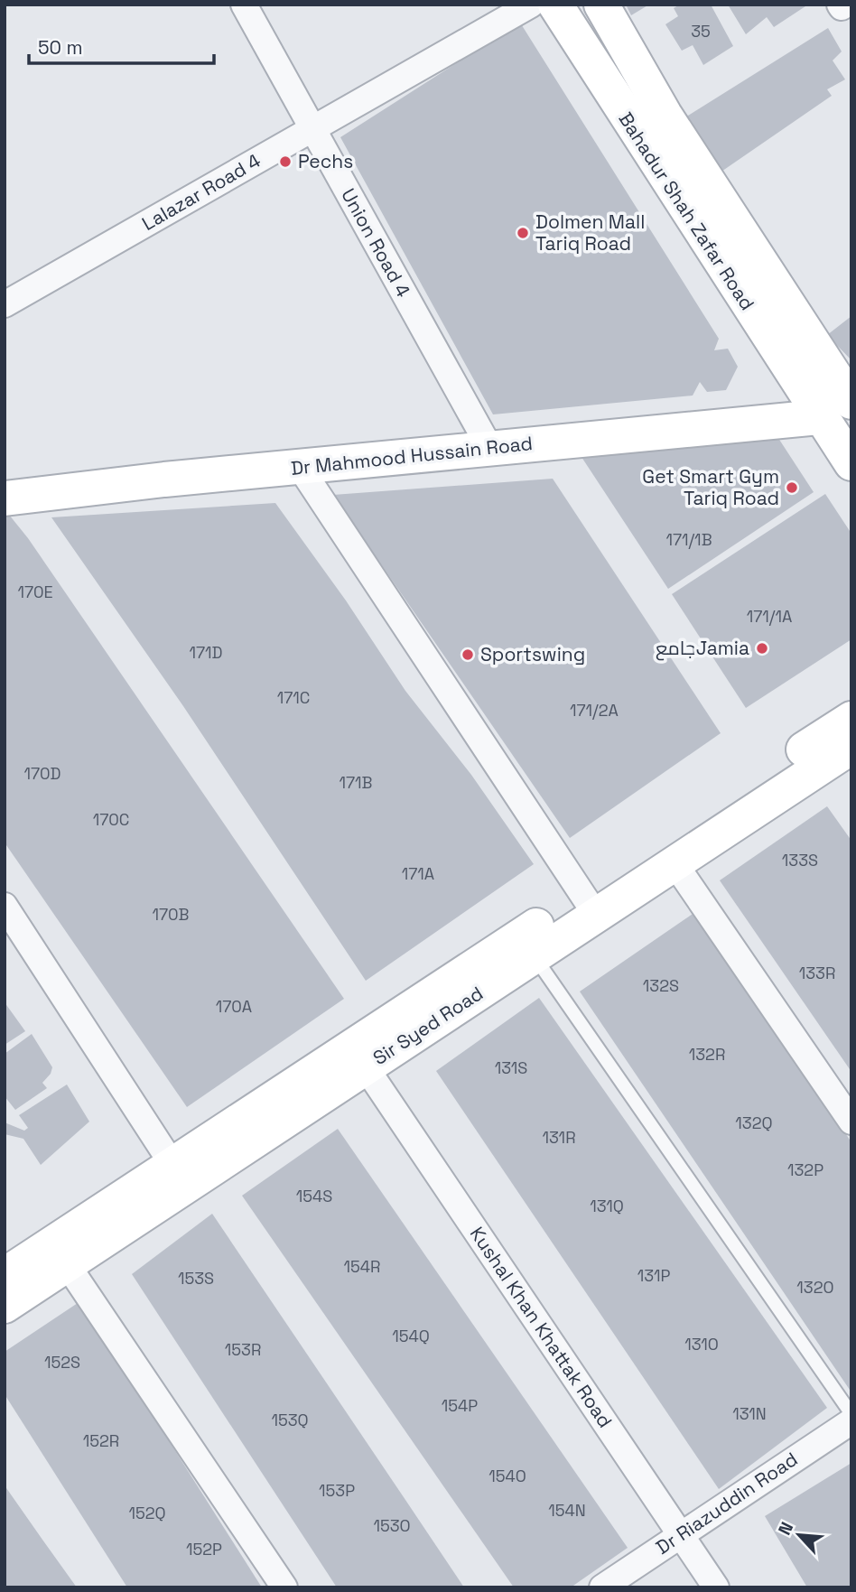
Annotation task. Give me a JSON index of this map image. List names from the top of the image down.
{
  "streets": {
    "main road": ["Bahadur Shah Zafar Road", "Dr Mahmood Hussain Road", "Sir Syed Road"],
    "street": [
      "Lalazar Road 4",
      "Union Road 4",
      "Kushal Khan Khattak Road",
      "Dr Riazuddin Road"
    ]
  },
  "crossings": [
    ["Lalazar Road 4", "Union Road 4"],
    ["Bahadur Shah Zafar Road", "Dr Mahmood Hussain Road"],
    ["Union Road 4", "Dr Mahmood Hussain Road"],
    ["Sir Syed Road", "Kushal Khan Khattak Road"],
    ["Kushal Khan Khattak Road", "Dr Riazuddin Road"]
  ],
  "places": [
    "Pechs",
    "Dolmen Mall Tariq Road",
    "Get Smart Gym Tariq Road",
    "جامعJamia",
    "Sportswing"
  ],
  "house_numbers": [
    "35",
    "171/1B",
    "170E",
    "171/1A",
    "171D",
    "171C",
    "171/2A",
    "170D",
    "171B",
    "170C",
    "133S",
    "171A",
    "170B",
    "133R",
    "132S",
    "170A",
    "132R",
    "131S",
    "132Q",
    "131R",
    "132P",
    "154S",
    "131Q",
    "154R",
    "131P",
    "153S",
    "132O",
    "154Q",
    "131O",
    "153R",
    "152S",
    "154P",
    "131N",
    "153Q",
    "152R",
    "154O",
    "153P",
    "154N",
    "152Q",
    "153O",
    "152P"
  ],
  "scale_bar": "50 m",
  "north": "top left"
}
